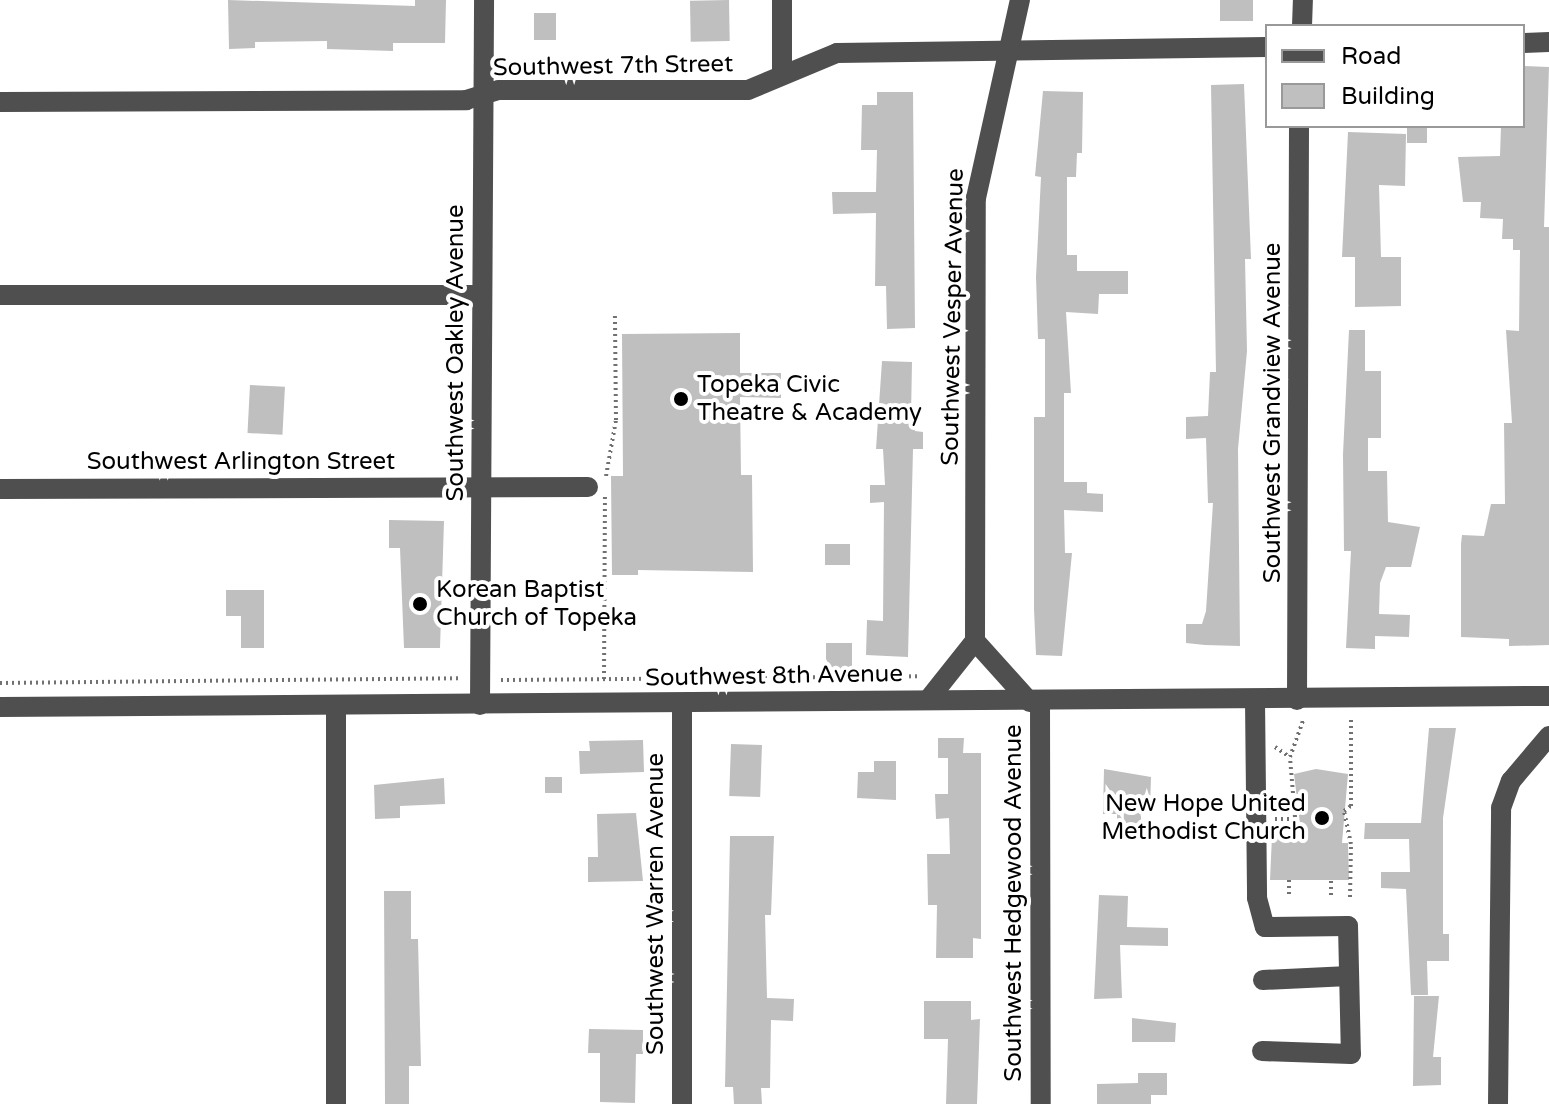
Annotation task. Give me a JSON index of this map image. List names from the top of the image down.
{
  "streets": {
    "street": [
      "Southwest 7th Street",
      "Southwest Vesper Avenue",
      "Southwest Oakley Avenue",
      "Southwest Grandview Avenue",
      "Southwest Arlington Street",
      "Southwest 8th Avenue",
      "Southwest Hedgewood Avenue",
      "Southwest Warren Avenue"
    ]
  },
  "crossings": [
    ["Southwest 7th Street", "Southwest Vesper Avenue"],
    ["Southwest 7th Street", "Southwest Oakley Avenue"],
    ["Southwest Oakley Avenue", "Southwest Arlington Street"],
    ["Southwest Oakley Avenue", "Southwest 8th Avenue"],
    ["Southwest Grandview Avenue", "Southwest 8th Avenue"],
    ["Southwest 8th Avenue", "Southwest Hedgewood Avenue"],
    ["Southwest 8th Avenue", "Southwest Warren Avenue"]
  ],
  "places": ["Topeka Civic Theatre & Academy", "Korean Baptist Church of Topeka", "New Hope United Methodist Church"],
  "legend": ["Road", "Building"]
}
